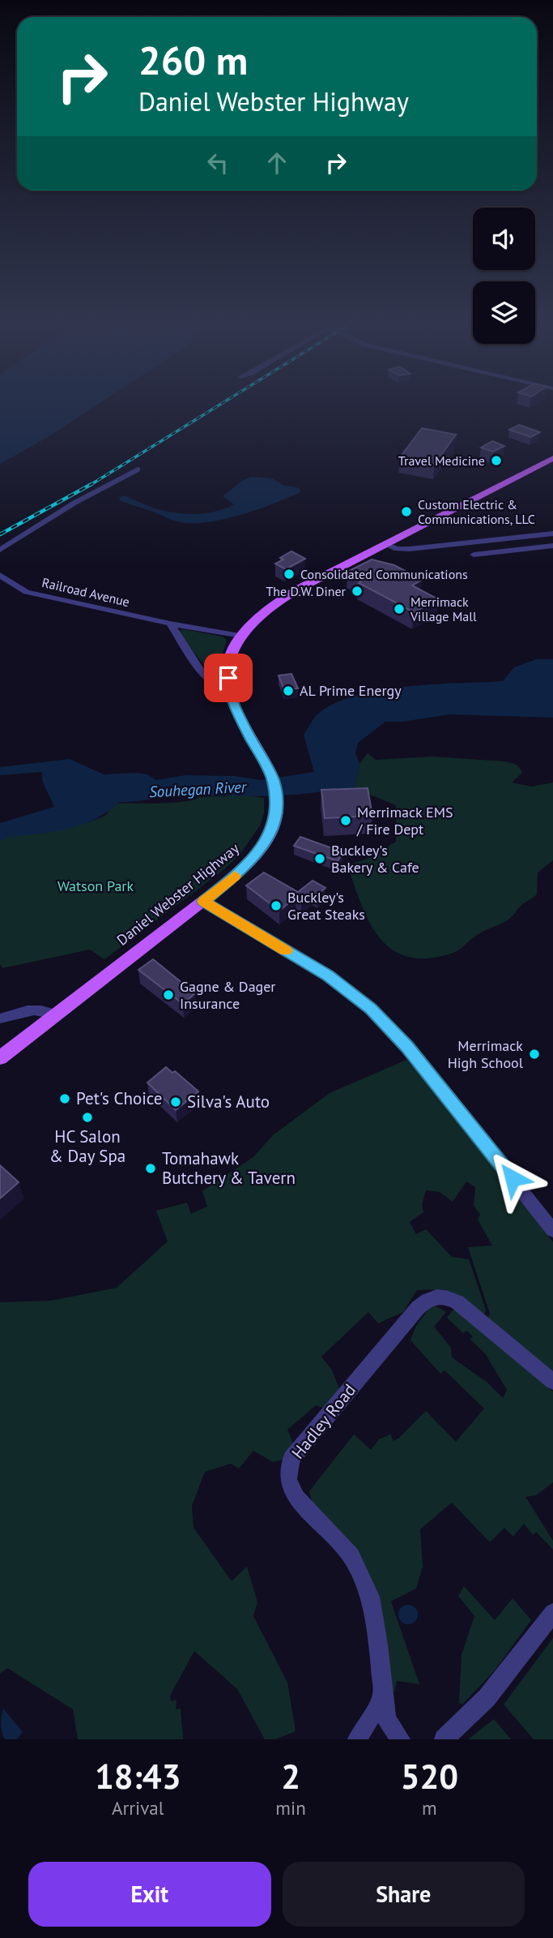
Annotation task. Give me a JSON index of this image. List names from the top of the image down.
{
  "streets": {
    "main road": ["Daniel Webster Highway"],
    "street": ["Railroad Avenue", "Hadley Road"]
  },
  "crossings": [
    ["Railroad Avenue", "Daniel Webster Highway"]
  ],
  "water": ["Souhegan River"],
  "parks": ["Watson Park"],
  "places": [
    "Travel Medicine",
    "Custom Electric & Communications, LLC",
    "Consolidated Communications",
    "The D.W. Diner",
    "Merrimack Village Mall",
    "AL Prime Energy",
    "Merrimack EMS / Fire Dept",
    "Buckley's Bakery & Cafe",
    "Buckley's Great Steaks",
    "Gagne & Dager Insurance",
    "Merrimack High School",
    "Pet's Choice",
    "Silva's Auto",
    "HC Salon & Day Spa",
    "Tomahawk Butchery & Tavern"
  ],
  "page": {
    "turn": ["260 m", "Daniel Webster Highway"],
    "eta": [
      "18:43",
      "Arrival",
      "2",
      "min",
      "520",
      "m"
    ],
    "buttons": ["Exit", "Share"]
  }
}
